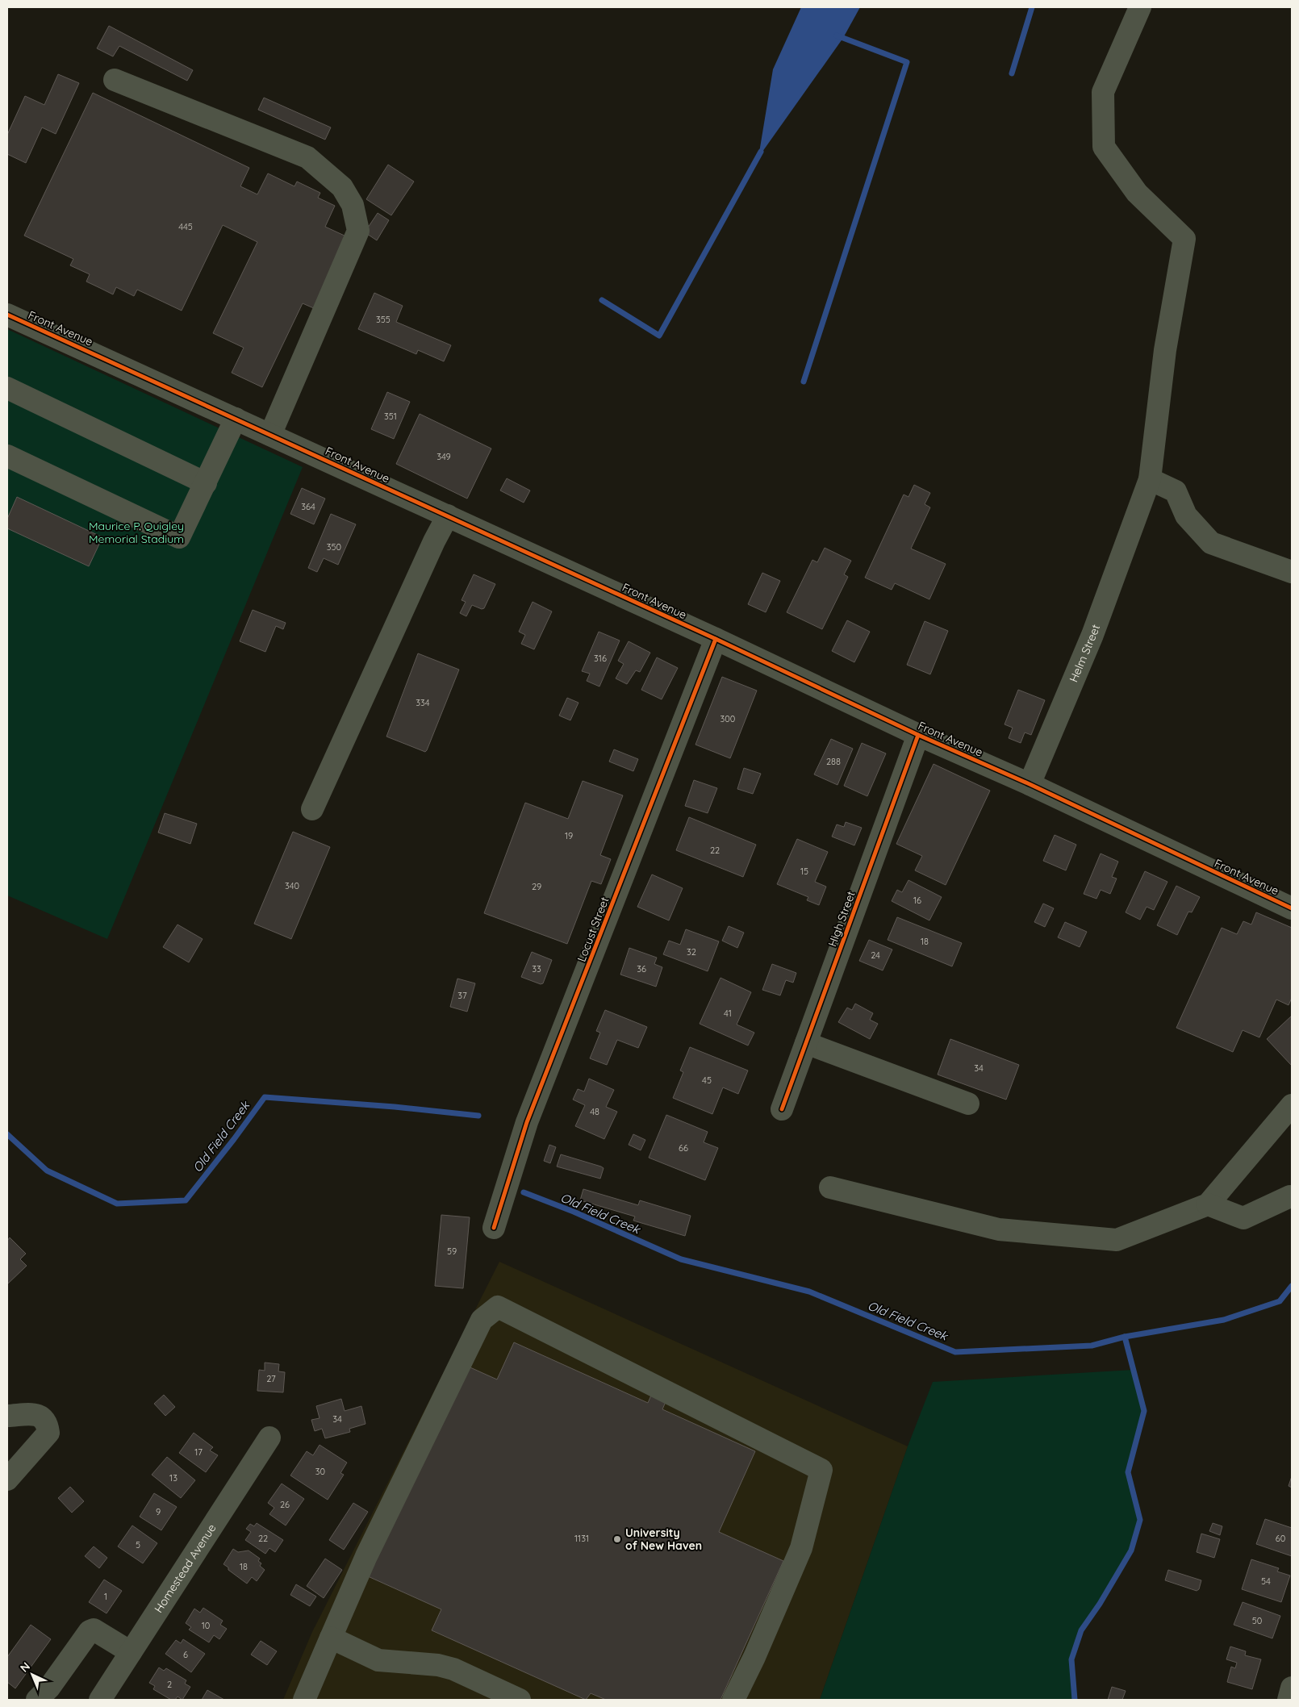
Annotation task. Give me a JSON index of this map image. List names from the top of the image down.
{
  "streets": {
    "street": [
      "Front Avenue",
      "Helm Street",
      "High Street",
      "Locust Street",
      "Homestead Avenue"
    ]
  },
  "crossings": [
    ["Front Avenue", "Helm Street"],
    ["Front Avenue", "High Street"],
    ["Front Avenue", "Locust Street"]
  ],
  "water": ["Old Field Creek"],
  "parks": ["Maurice P. Quigley Memorial Stadium"],
  "places": ["University of New Haven"],
  "house_numbers": [
    "445",
    "355",
    "351",
    "349",
    "364",
    "350",
    "316",
    "334",
    "300",
    "288",
    "19",
    "22",
    "15",
    "340",
    "29",
    "16",
    "18",
    "32",
    "24",
    "33",
    "36",
    "37",
    "41",
    "34",
    "45",
    "48",
    "66",
    "59",
    "27",
    "34",
    "17",
    "30",
    "13",
    "26",
    "9",
    "22",
    "1131",
    "60",
    "5",
    "18",
    "54",
    "1",
    "50",
    "10",
    "6",
    "2"
  ],
  "north": "top left"
}
